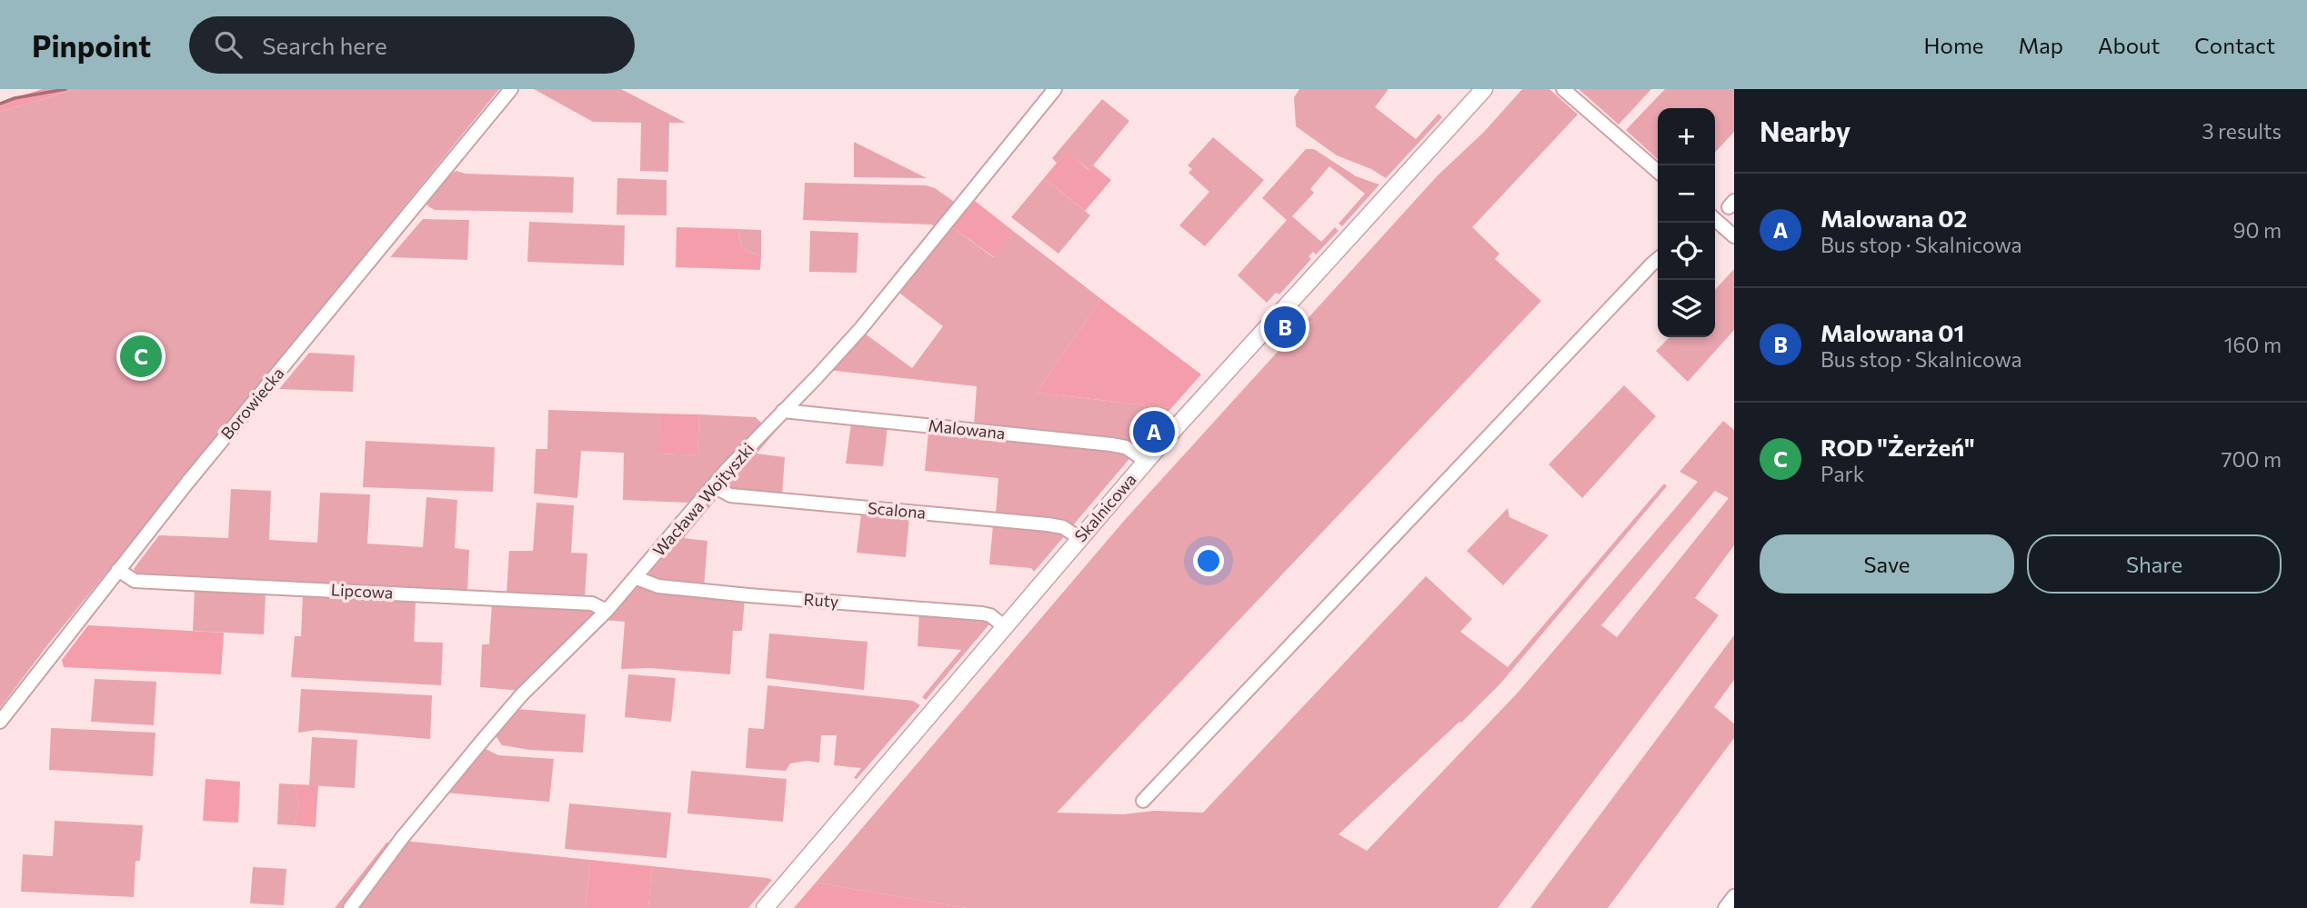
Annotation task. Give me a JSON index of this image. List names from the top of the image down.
{
  "streets": {
    "street": [
      "Borowiecka",
      "Malowana",
      "Wacława Wojtyszki",
      "Skalnicowa",
      "Scalona",
      "Lipcowa",
      "Ruty"
    ]
  },
  "crossings": [
    ["Borowiecka", "Lipcowa"],
    ["Malowana", "Wacława Wojtyszki"],
    ["Malowana", "Skalnicowa"],
    ["Wacława Wojtyszki", "Scalona"],
    ["Wacława Wojtyszki", "Lipcowa"],
    ["Wacława Wojtyszki", "Ruty"],
    ["Skalnicowa", "Scalona"],
    ["Skalnicowa", "Ruty"]
  ],
  "page": {
    "header": "Pinpoint",
    "search": "Search here",
    "nav": [
      "Home",
      "Map",
      "About",
      "Contact"
    ],
    "heading": ["Nearby", "3 results"],
    "map_buttons": ["+", "−"],
    "list": [
      {
        "mark": "A",
        "name": "Malowana 02",
        "note": "Bus stop · Skalnicowa",
        "value": "90 m"
      },
      {
        "mark": "B",
        "name": "Malowana 01",
        "note": "Bus stop · Skalnicowa",
        "value": "160 m"
      },
      {
        "mark": "C",
        "name": "ROD \"Żerżeń\"",
        "note": "Park",
        "value": "700 m"
      }
    ],
    "pins": ["B", "C", "A"],
    "buttons": ["Save", "Share"]
  }
}
